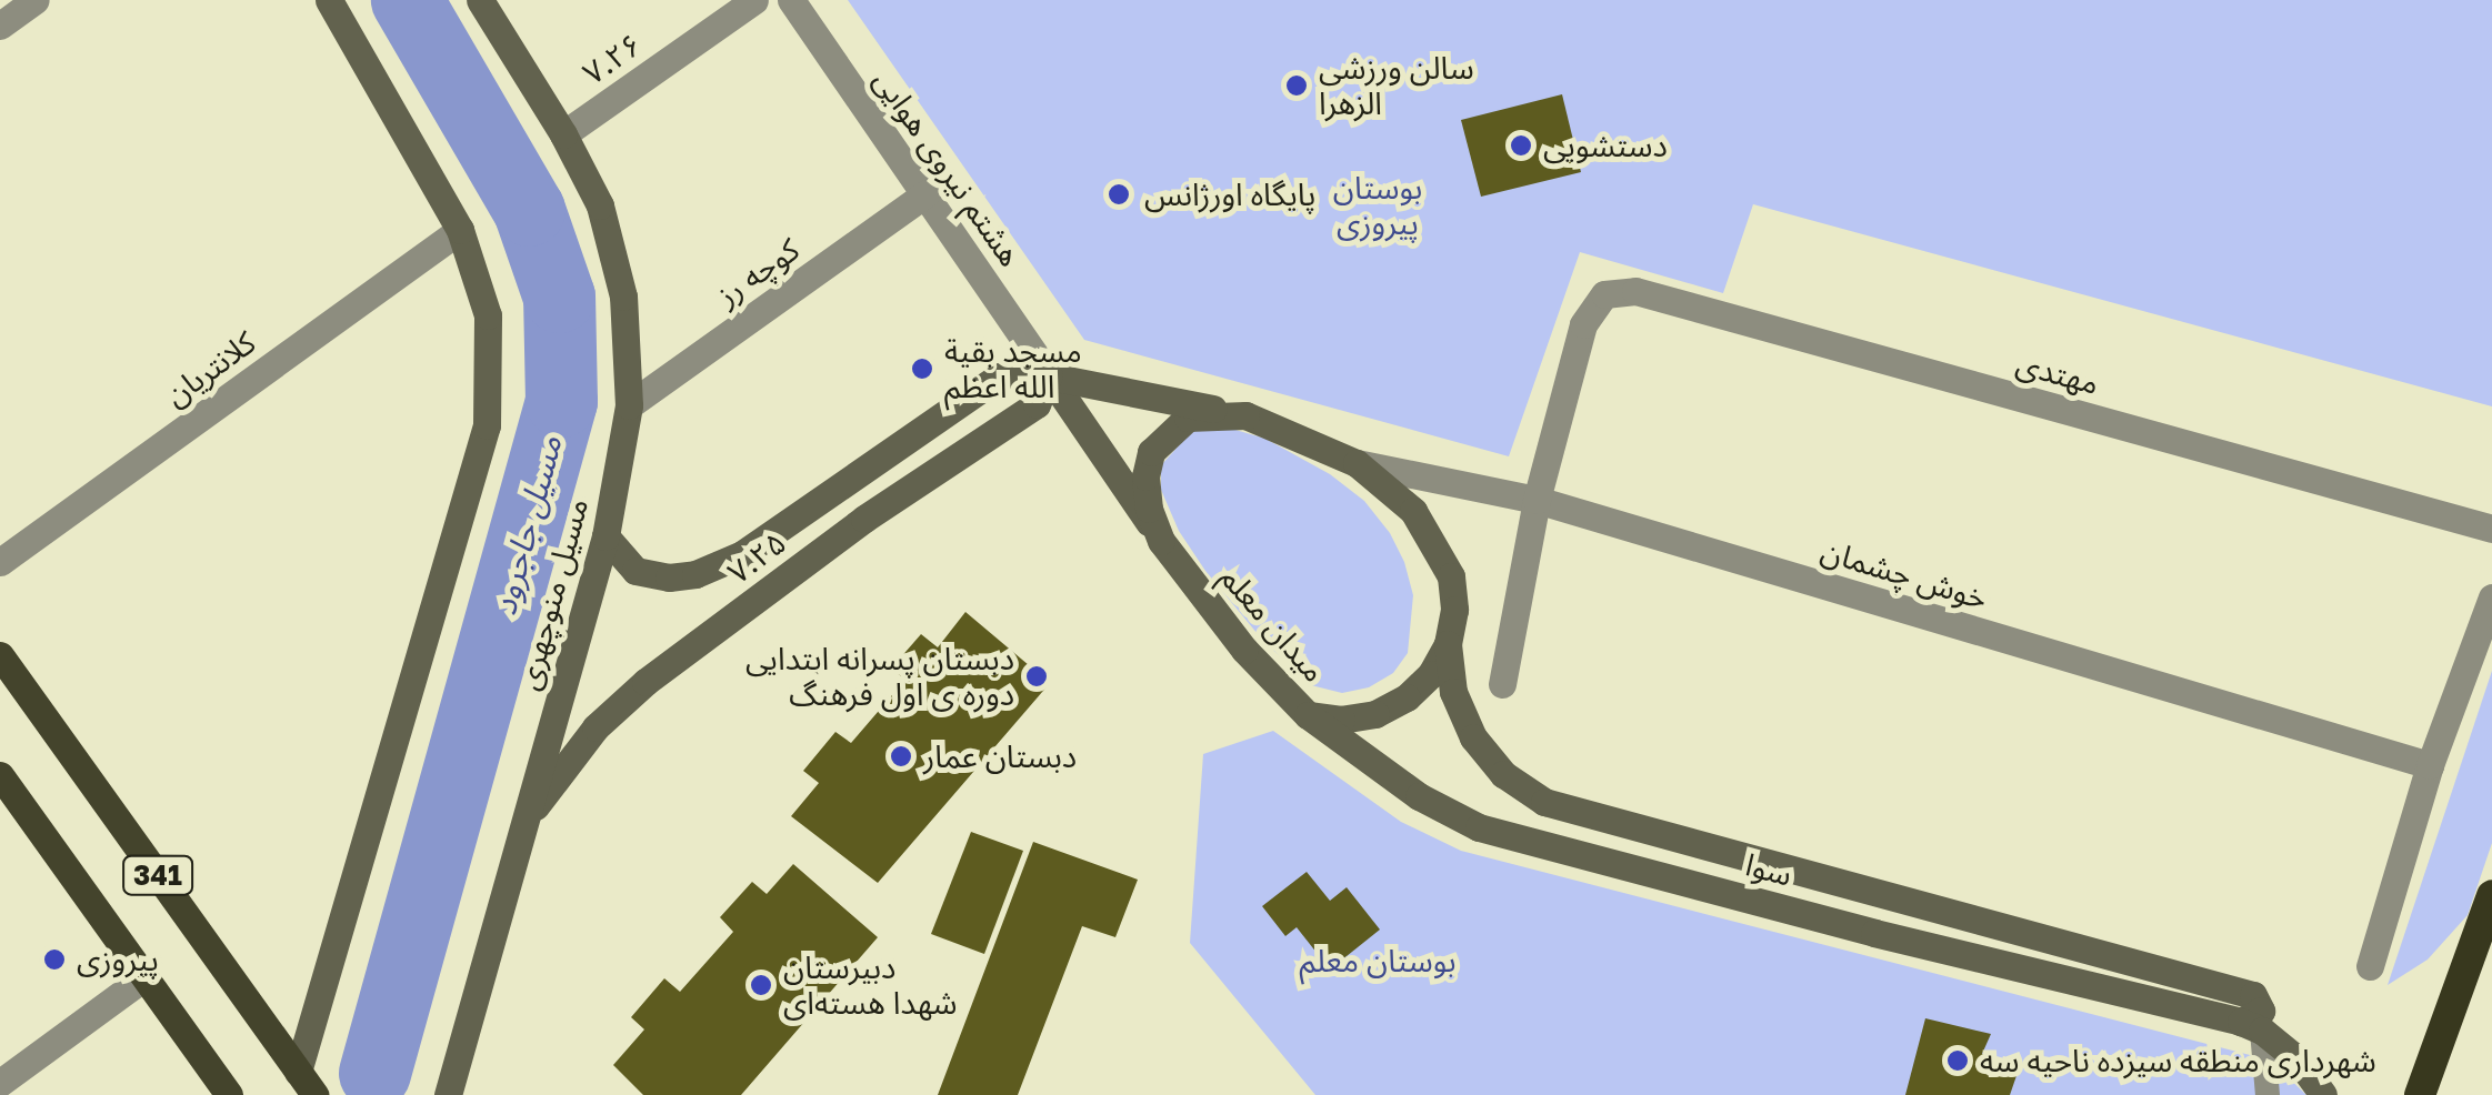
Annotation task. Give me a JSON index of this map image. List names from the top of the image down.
{
  "streets": {
    "main road": [
      "۷.۲۵",
      "مسیل منوچهری",
      "میدان معلم",
      "سوا",
      "341"
    ],
    "street": [
      "۷.۲۶",
      "هشتم نیروی هوایی",
      "کوچه رز",
      "کلانتریان",
      "مهتدی",
      "خوش چشمان"
    ]
  },
  "crossings": [
    ["۷.۲۶", "مسیل منوچهری"],
    ["هشتم نیروی هوایی", "کوچه رز"],
    ["هشتم نیروی هوایی", "۷.۲۵"],
    ["کوچه رز", "مسیل منوچهری"],
    ["مهتدی", "خوش چشمان"],
    ["۷.۲۵", "مسیل منوچهری"],
    ["خوش چشمان", "میدان معلم"],
    ["خوش چشمان", "سوا"],
    ["میدان معلم", "سوا"]
  ],
  "water": ["مسیل جاجرود"],
  "parks": ["بوستان پیروزی", "بوستان معلم"],
  "places": [
    "سالن ورزشی الزهرا",
    "دستشویی",
    "پایگاه اورژانس",
    "مسجد بقیة الله اعظم",
    "دبستان پسرانه ابتدایی دوره ی اول فرهنگ",
    "دبستان عمار",
    "پیروزی",
    "دبیرستان شهدا هسته‌ای",
    "شهرداری منطقه سیزده ناحیه سه"
  ]
}
